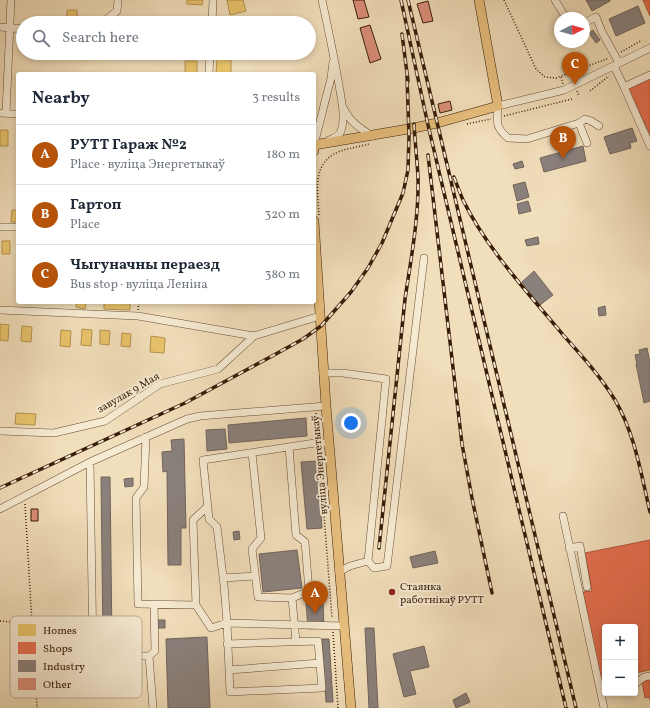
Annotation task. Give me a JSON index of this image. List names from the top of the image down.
{
  "streets": {
    "main road": ["вуліца Энергетыкаў"],
    "street": ["завулак 9 Мая"]
  },
  "places": ["Стаянка работнікаў РУТТ"],
  "legend": [
    "Homes",
    "Shops",
    "Industry",
    "Other"
  ],
  "north": "right",
  "page": {
    "search": "Search here",
    "pins": ["C", "B", "A"],
    "heading": ["Nearby", "3 results"],
    "list": [
      {
        "mark": "A",
        "name": "РУТТ Гараж №2",
        "note": "Place · вуліца Энергетыкаў",
        "value": "180 m"
      },
      {
        "mark": "B",
        "name": "Гартоп",
        "note": "Place",
        "value": "320 m"
      },
      {
        "mark": "C",
        "name": "Чыгуначны пераезд",
        "note": "Bus stop · вуліца Леніна",
        "value": "380 m"
      }
    ],
    "map_buttons": ["+", "−"]
  }
}
